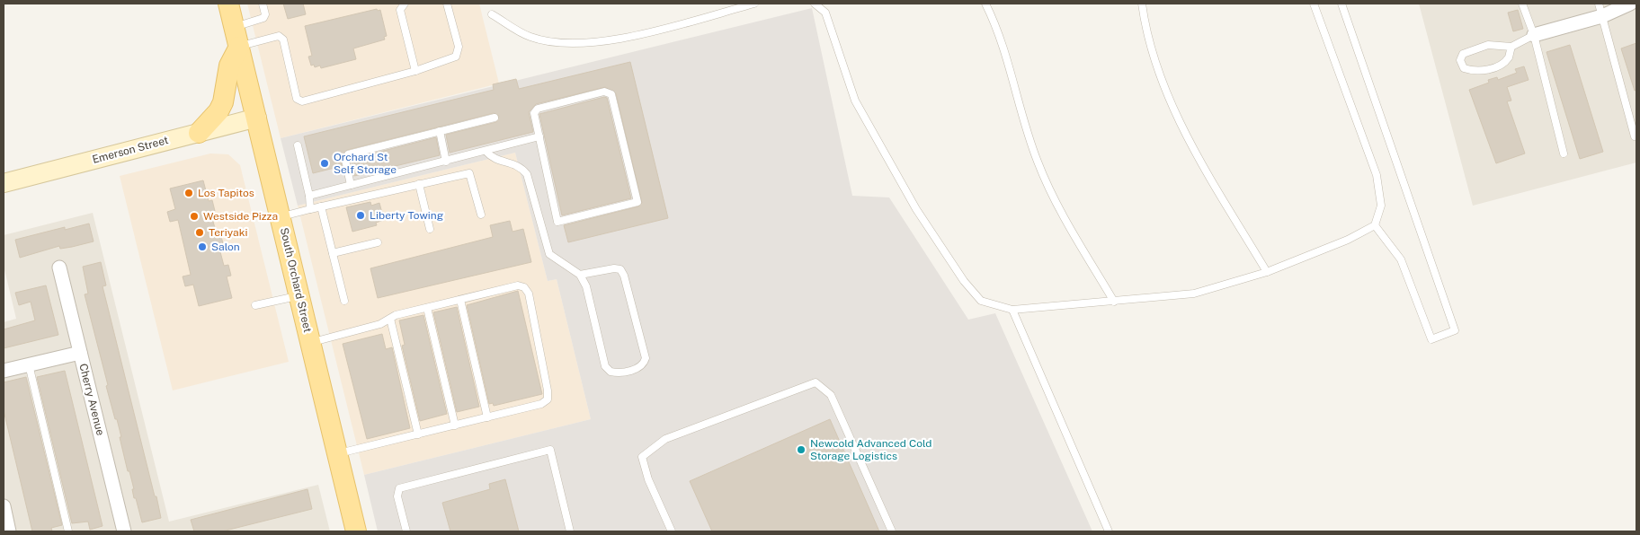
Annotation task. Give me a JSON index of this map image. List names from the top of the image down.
{
  "streets": {
    "main road": ["Emerson Street", "South Orchard Street"],
    "street": ["Cherry Avenue"]
  },
  "crossings": [
    ["Emerson Street", "South Orchard Street"]
  ],
  "places": [
    "Orchard St Self Storage",
    "Los Tapitos",
    "Liberty Towing",
    "Westside Pizza",
    "Teriyaki",
    "Salon",
    "Newcold Advanced Cold Storage Logistics"
  ]
}
